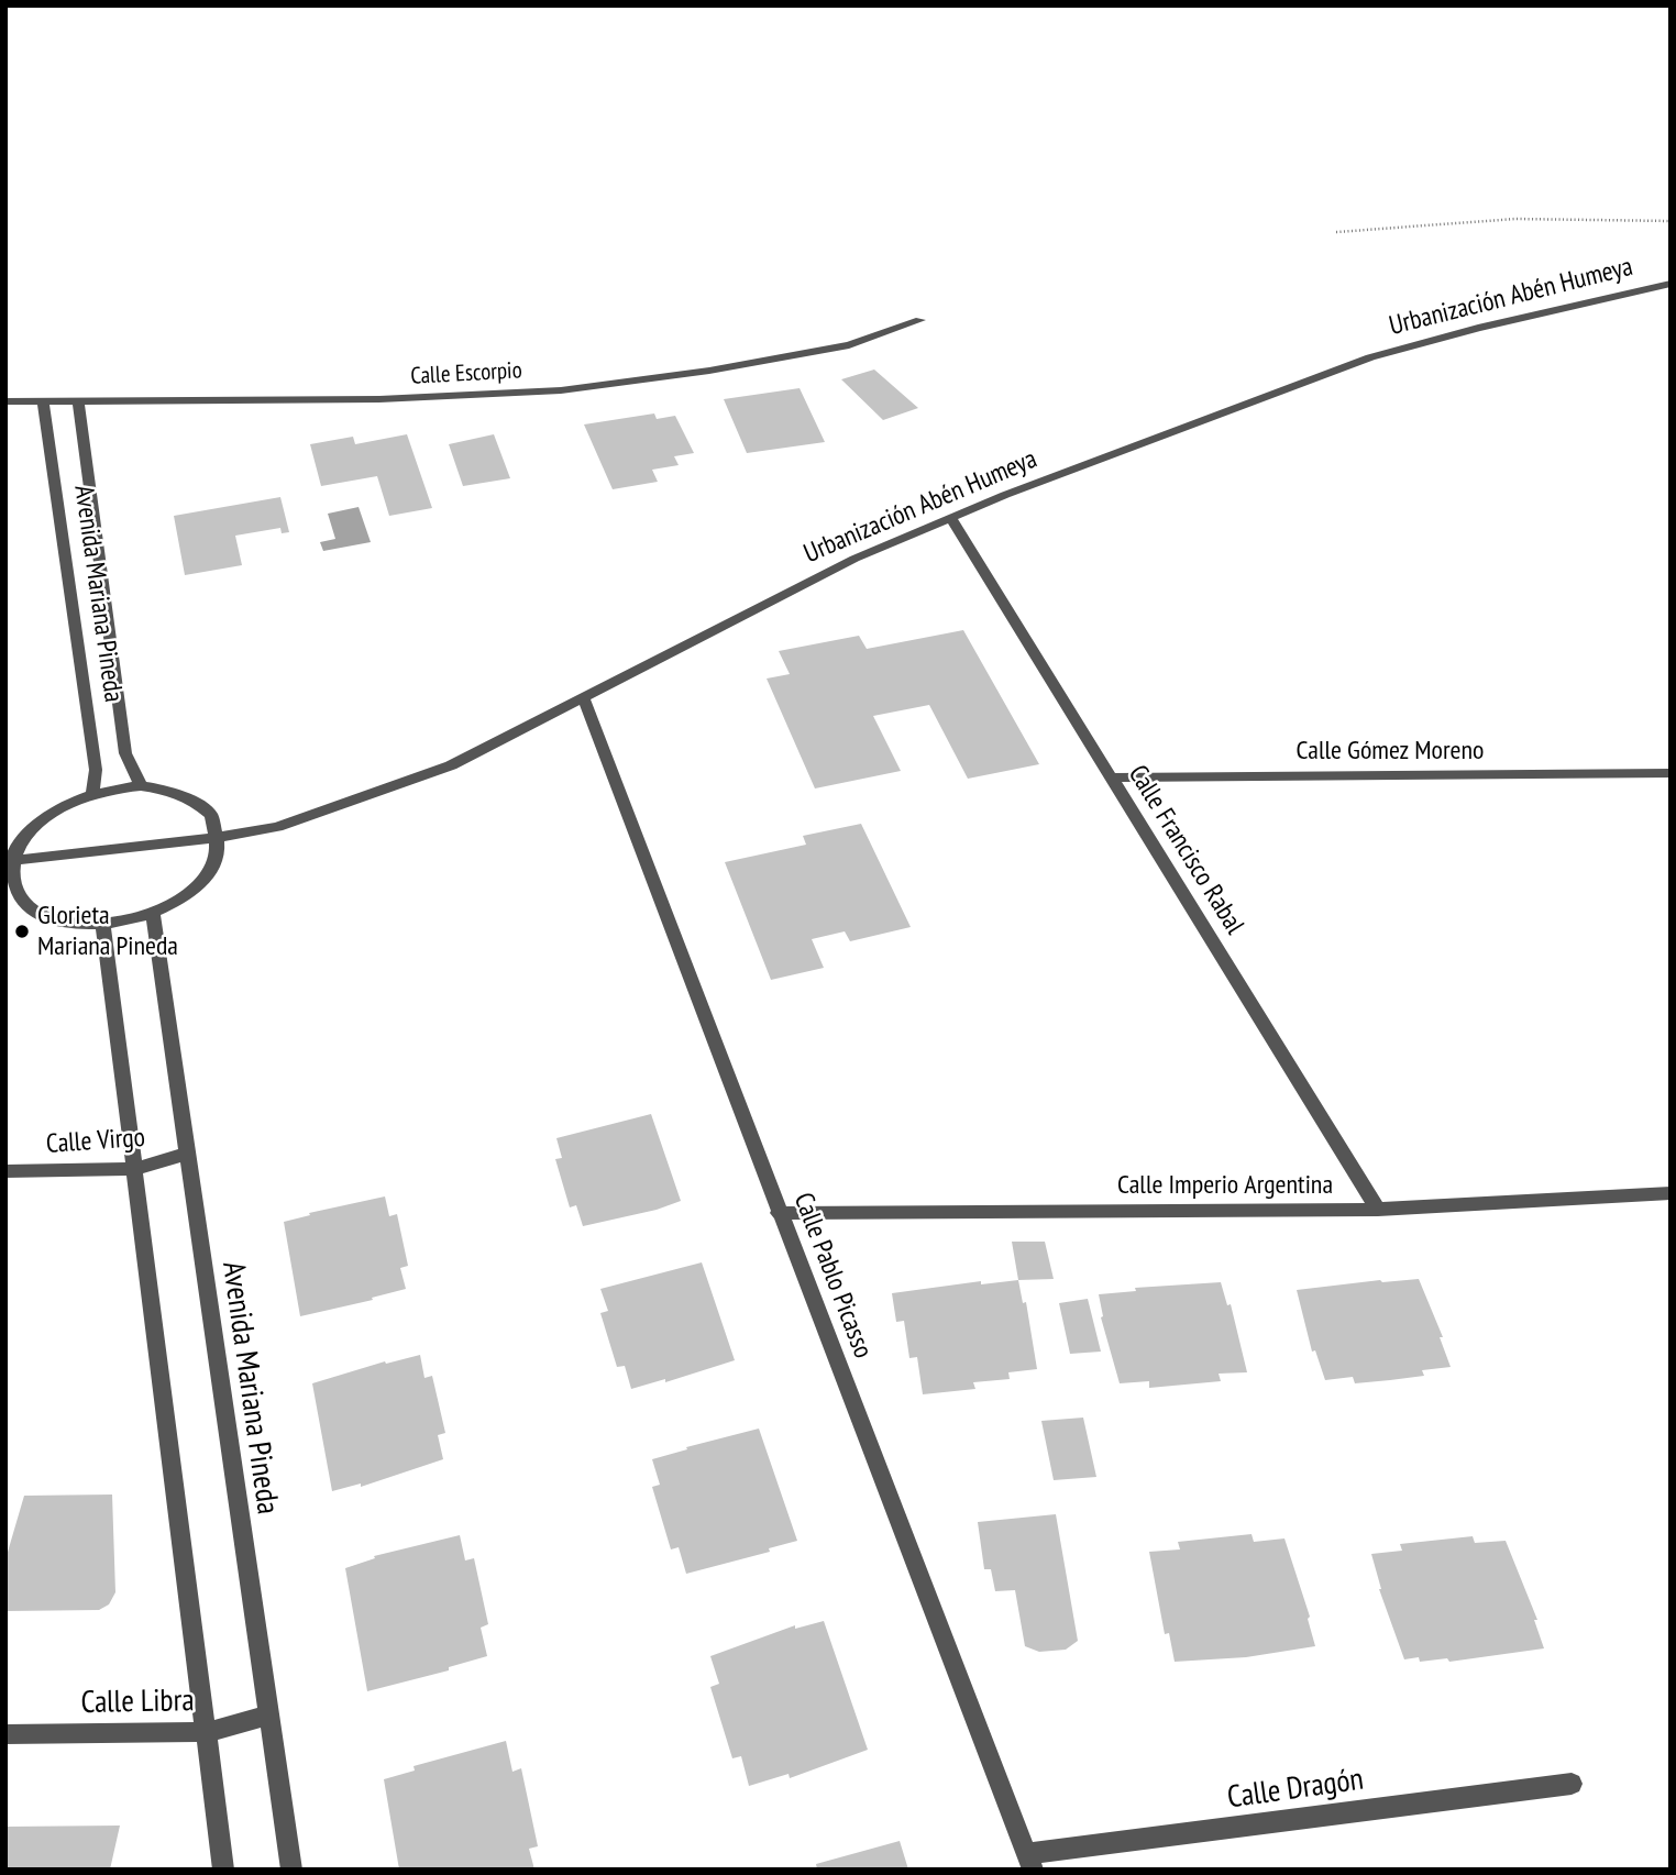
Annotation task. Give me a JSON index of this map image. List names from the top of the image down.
{
  "streets": {
    "street": [
      "Urbanización Abén Humeya",
      "Calle Escorpio",
      "Avenida Mariana Pineda",
      "Calle Gómez Moreno",
      "Calle Francisco Rabal",
      "Calle Virgo",
      "Calle Imperio Argentina",
      "Calle Pablo Picasso",
      "Calle Libra",
      "Calle Dragón"
    ]
  },
  "crossings": [
    ["Urbanización Abén Humeya", "Calle Francisco Rabal"],
    ["Urbanización Abén Humeya", "Calle Pablo Picasso"],
    ["Calle Escorpio", "Avenida Mariana Pineda"],
    ["Avenida Mariana Pineda", "Calle Virgo"],
    ["Avenida Mariana Pineda", "Calle Libra"],
    ["Calle Gómez Moreno", "Calle Francisco Rabal"],
    ["Calle Francisco Rabal", "Calle Imperio Argentina"],
    ["Calle Imperio Argentina", "Calle Pablo Picasso"],
    ["Calle Pablo Picasso", "Calle Dragón"]
  ],
  "places": ["Glorieta Mariana Pineda"]
}
